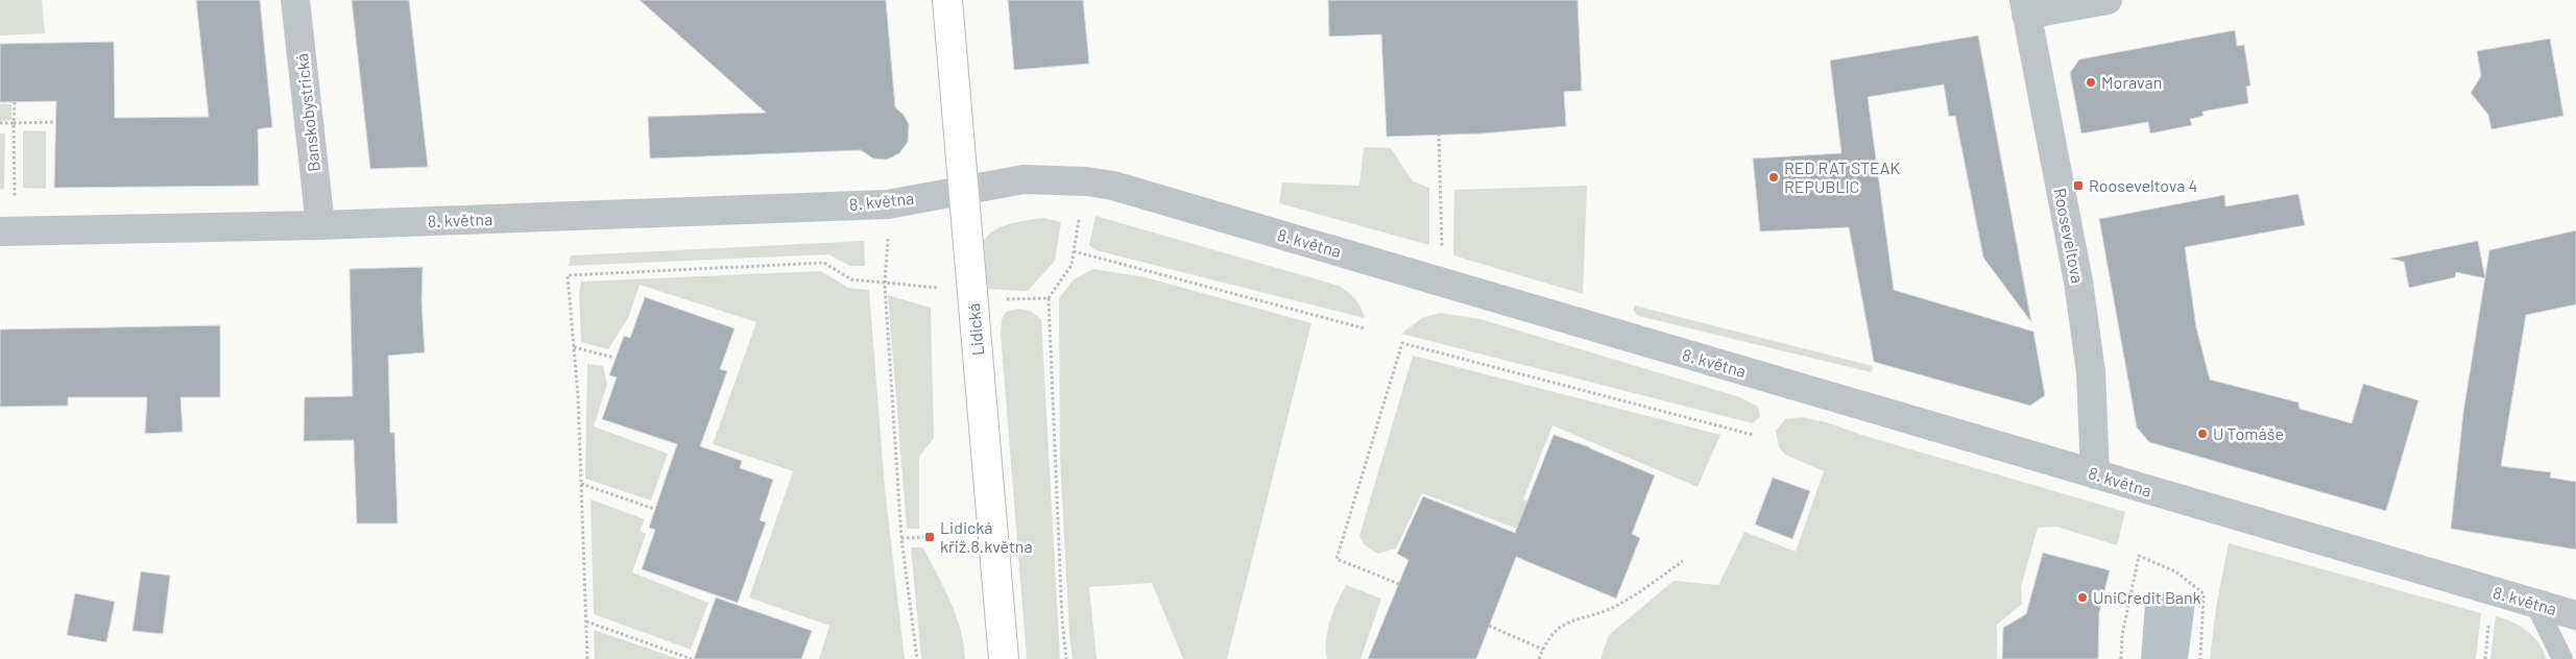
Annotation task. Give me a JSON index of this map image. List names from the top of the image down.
{
  "streets": {
    "main road": ["Lidická"],
    "street": ["Banskobystrická", "8. května", "Rooseveltova"]
  },
  "crossings": [
    ["Banskobystrická", "8. května"],
    ["8. května", "Rooseveltova"],
    ["8. května", "Lidická"]
  ],
  "places": {
    "other": [
      "Moravan",
      "RED RAT STEAK REPUBLIC",
      "U Tomáše",
      "UniCredit Bank"
    ],
    "transit": ["Rooseveltova 4", "Lidická křiž.8.května"]
  }
}
